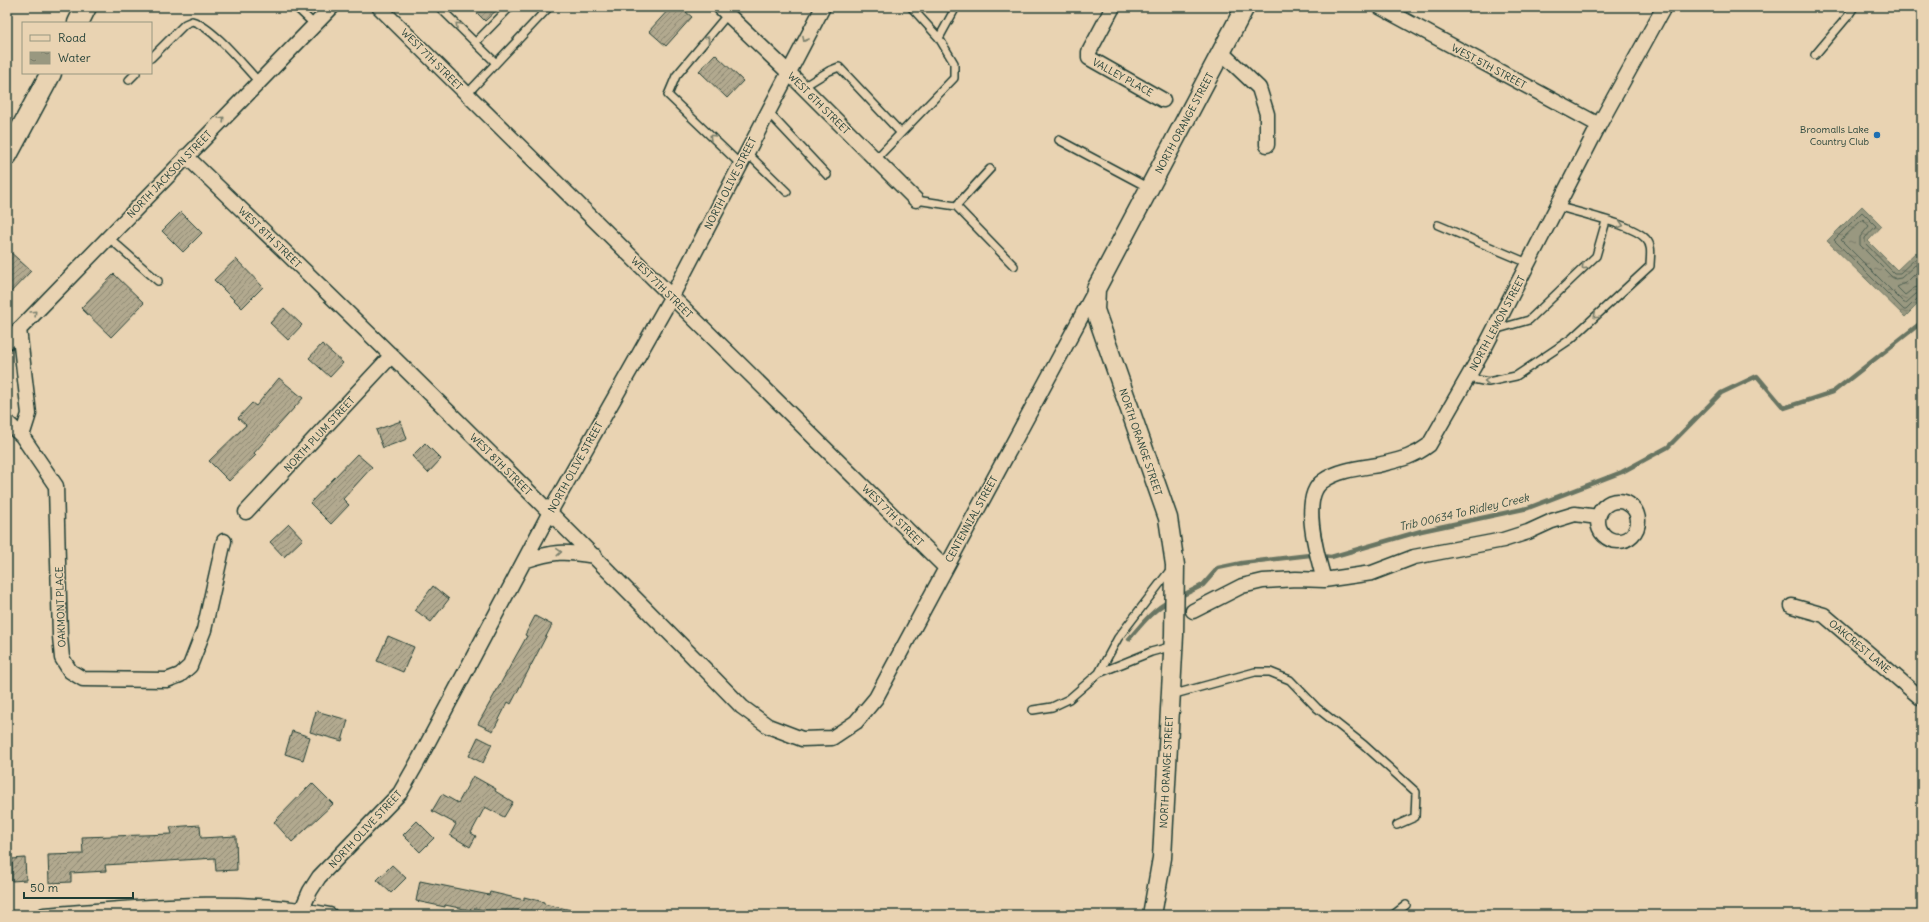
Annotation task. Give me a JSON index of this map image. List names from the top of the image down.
{
  "streets": {
    "street": [
      "WEST 7TH STREET",
      "WEST 5TH STREET",
      "VALLEY PLACE",
      "WEST 6TH STREET",
      "NORTH ORANGE STREET",
      "NORTH JACKSON STREET",
      "NORTH OLIVE STREET",
      "WEST 8TH STREET",
      "NORTH LEMON STREET",
      "NORTH PLUM STREET",
      "CENTENNIAL STREET",
      "OAKMONT PLACE",
      "OAKCREST LANE"
    ]
  },
  "crossings": [
    ["WEST 7TH STREET", "NORTH OLIVE STREET"],
    ["WEST 7TH STREET", "CENTENNIAL STREET"],
    ["WEST 5TH STREET", "NORTH LEMON STREET"],
    ["WEST 6TH STREET", "NORTH OLIVE STREET"],
    ["NORTH ORANGE STREET", "CENTENNIAL STREET"],
    ["NORTH JACKSON STREET", "WEST 8TH STREET"],
    ["NORTH OLIVE STREET", "WEST 8TH STREET"],
    ["WEST 8TH STREET", "NORTH PLUM STREET"],
    ["WEST 8TH STREET", "CENTENNIAL STREET"]
  ],
  "one_way": ["NORTH JACKSON STREET"],
  "water": ["Trib 00634 To Ridley Creek"],
  "places": ["Broomalls Lake Country Club"],
  "legend": ["Road", "Water"],
  "scale_bar": "50 m"
}
